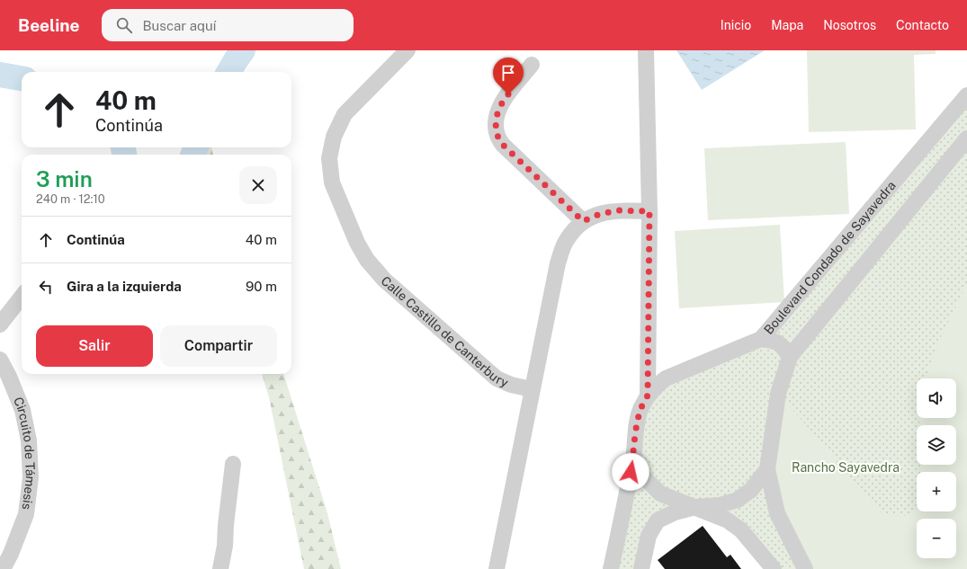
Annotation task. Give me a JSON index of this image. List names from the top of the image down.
{
  "streets": {
    "street": ["Boulevard Condado de Sayavedra", "Calle Castillo de Canterbury", "Circuito de Támesis"]
  },
  "parks": ["Rancho Sayavedra"],
  "page": {
    "header": "Beeline",
    "search": "Buscar aquí",
    "nav": [
      "Inicio",
      "Mapa",
      "Nosotros",
      "Contacto"
    ],
    "turn": ["40 m", "Continúa"],
    "heading": ["3 min", "240 m · 12:10"],
    "list": [
      {
        "name": "Continúa",
        "value": "40 m"
      },
      {
        "name": "Gira a la izquierda",
        "value": "90 m"
      }
    ],
    "buttons": ["Salir", "Compartir"],
    "map_buttons": ["+", "−"]
  }
}
